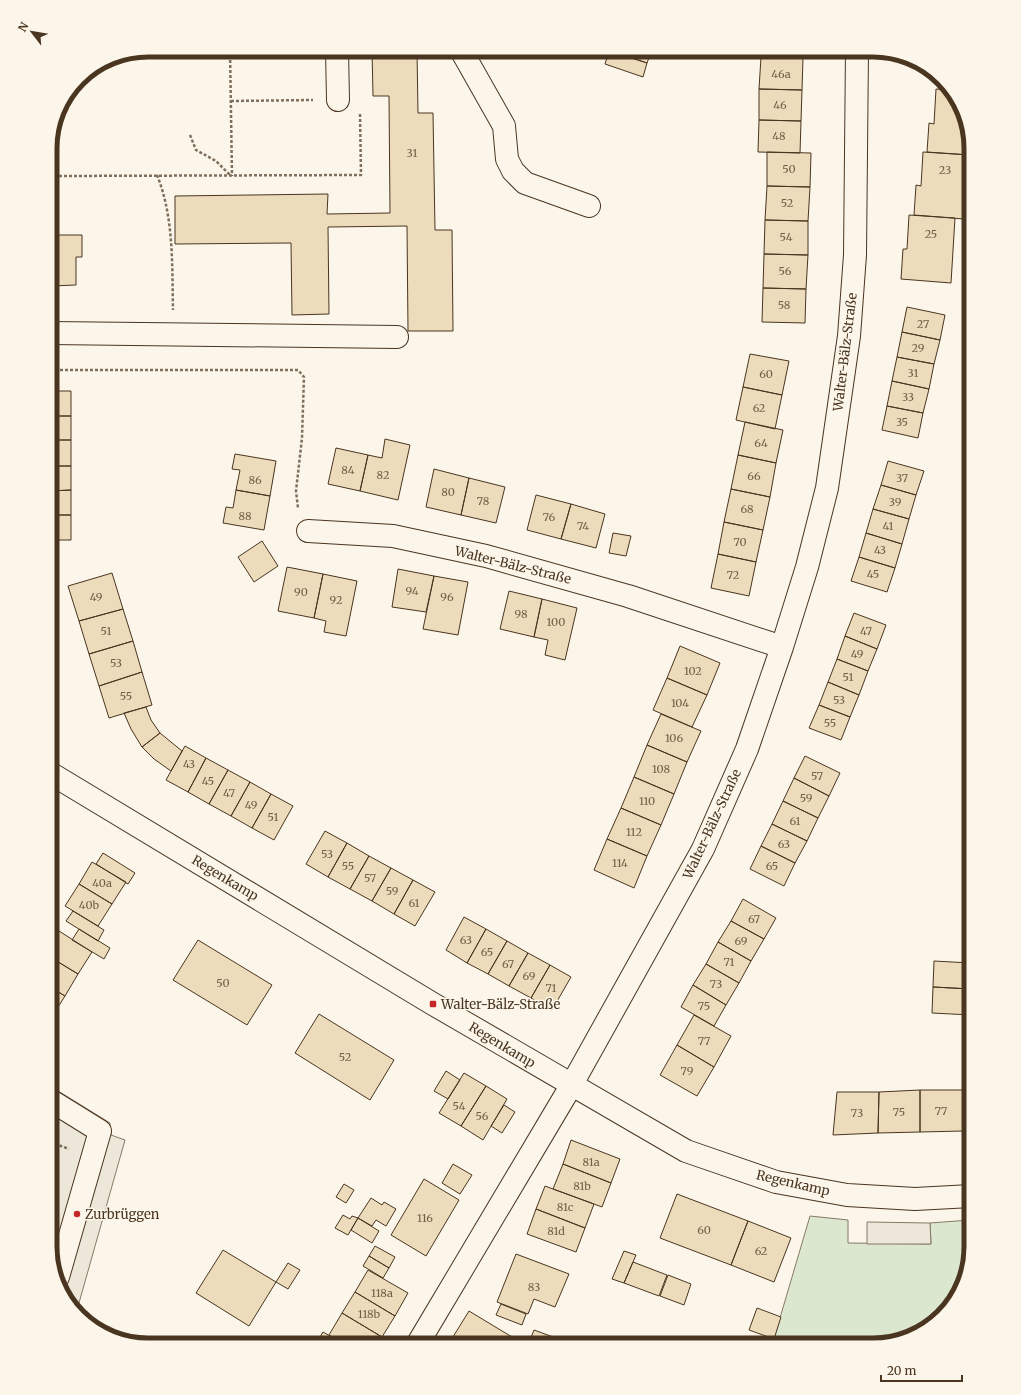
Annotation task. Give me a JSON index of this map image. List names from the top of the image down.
{
  "streets": {
    "street": ["Walter-Bälz-Straße", "Regenkamp"]
  },
  "crossings": [
    ["Walter-Bälz-Straße", "Regenkamp"]
  ],
  "places": {
    "transit": ["Walter-Bälz-Straße"],
    "other": ["Zurbrüggen"]
  },
  "house_numbers": [
    "46a",
    "46",
    "48",
    "31",
    "50",
    "23",
    "52",
    "25",
    "54",
    "56",
    "58",
    "27",
    "29",
    "31",
    "60",
    "33",
    "62",
    "35",
    "64",
    "84",
    "82",
    "66",
    "37",
    "86",
    "80",
    "78",
    "39",
    "68",
    "88",
    "76",
    "74",
    "41",
    "70",
    "43",
    "45",
    "72",
    "94",
    "90",
    "49",
    "96",
    "92",
    "98",
    "100",
    "51",
    "47",
    "49",
    "53",
    "102",
    "51",
    "55",
    "53",
    "104",
    "55",
    "106",
    "43",
    "108",
    "57",
    "45",
    "47",
    "59",
    "110",
    "49",
    "51",
    "61",
    "112",
    "63",
    "53",
    "114",
    "55",
    "65",
    "57",
    "40a",
    "59",
    "61",
    "40b",
    "67",
    "63",
    "69",
    "65",
    "71",
    "67",
    "69",
    "50",
    "73",
    "71",
    "75",
    "77",
    "52",
    "79",
    "54",
    "77",
    "75",
    "73",
    "56",
    "81a",
    "81b",
    "81c",
    "116",
    "60",
    "81d",
    "62",
    "83",
    "118a",
    "118b"
  ],
  "scale_bar": "20 m",
  "north": "top left"
}
